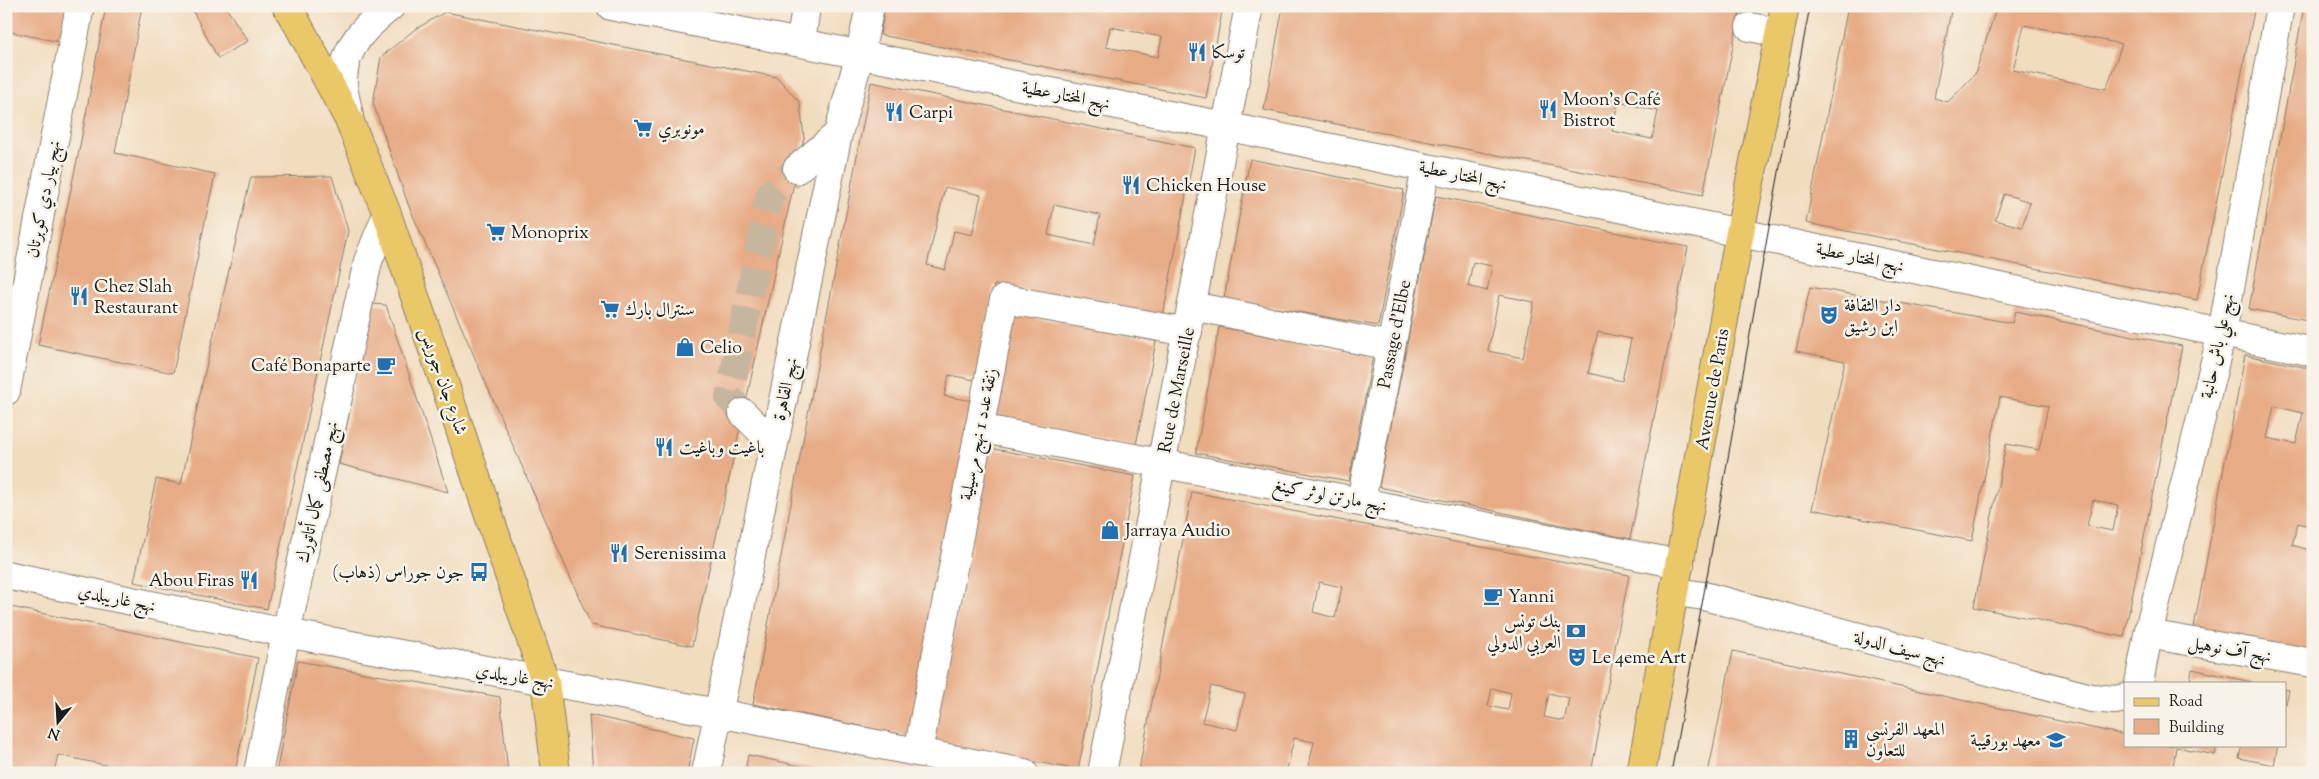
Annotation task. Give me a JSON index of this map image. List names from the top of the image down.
{
  "streets": {
    "main road": ["شارع جان جوريس", "Avenue de Paris"],
    "street": [
      "نهج المختار عطية",
      "نهج بيار دي كوبرتان",
      "Passage d'Elbe",
      "نهج علي باش حانبة",
      "نهج القاهرة",
      "Rue de Marseille",
      "زنقة عدد 1 نهج مرسيلية",
      "نهج مصطفى كمال أتاتورك",
      "نهج مارتن لوثر كينغ",
      "نهج غاريبلدي",
      "نهج سيف الدولة",
      "نهج آف نوهيل"
    ]
  },
  "crossings": [
    ["نهج المختار عطية", "Passage d'Elbe"],
    ["نهج المختار عطية", "نهج علي باش حانبة"],
    ["نهج المختار عطية", "نهج القاهرة"],
    ["نهج المختار عطية", "Avenue de Paris"],
    ["نهج المختار عطية", "Rue de Marseille"],
    ["Passage d'Elbe", "نهج مارتن لوثر كينغ"],
    ["نهج علي باش حانبة", "نهج آف نوهيل"],
    ["شارع جان جوريس", "نهج مصطفى كمال أتاتورك"],
    ["شارع جان جوريس", "نهج غاريبلدي"],
    ["نهج القاهرة", "نهج غاريبلدي"],
    ["Avenue de Paris", "نهج مارتن لوثر كينغ"],
    ["Avenue de Paris", "نهج سيف الدولة"],
    ["Rue de Marseille", "زنقة عدد 1 نهج مرسيلية"],
    ["Rue de Marseille", "نهج مارتن لوثر كينغ"],
    ["زنقة عدد 1 نهج مرسيلية", "نهج مارتن لوثر كينغ"],
    ["زنقة عدد 1 نهج مرسيلية", "نهج غاريبلدي"],
    ["نهج مصطفى كمال أتاتورك", "نهج غاريبلدي"]
  ],
  "places": {
    "restaurant": [
      "توسكا",
      "Moon's Café Bistrot",
      "Carpi",
      "Chicken House",
      "Chez Slah Restaurant",
      "باغيت وباغيت",
      "Serenissima",
      "Abou Firas"
    ],
    "supermarket": ["مونوبري", "Monoprix", "سنترال بارك"],
    "theatre": ["دار الثقافة ابن رشيق", "Le 4eme Art"],
    "shop": ["Celio", "Jarraya Audio"],
    "cafe": ["Café Bonaparte", "Yanni"],
    "bus stop": ["جون جوراس (ذهاب)"],
    "bank": ["بنك تونس العربي الدولي"],
    "building": ["المعهد الفرنسي للتعاون"],
    "school or university": ["معهد بورقيبة"]
  },
  "legend": ["Road", "Building"],
  "north": "bottom"
}
